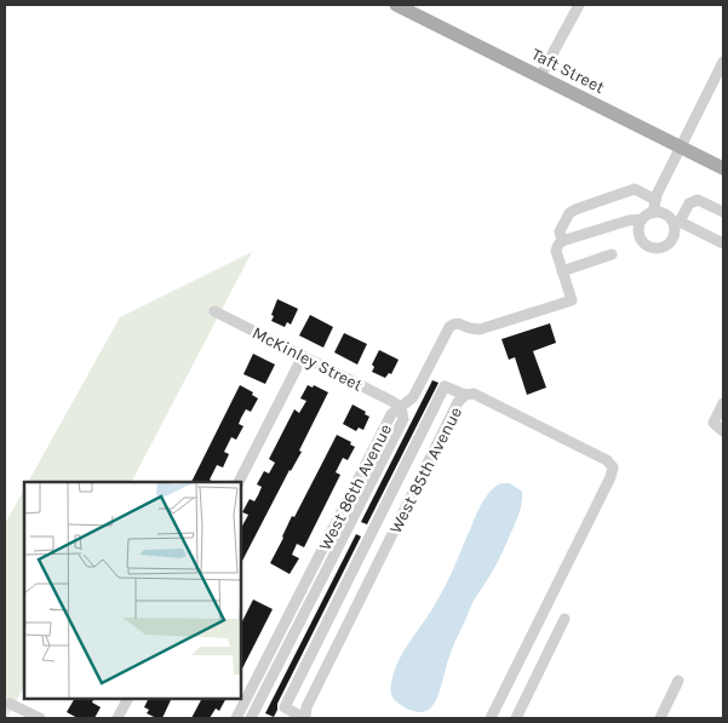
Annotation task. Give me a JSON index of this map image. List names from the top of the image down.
{
  "streets": {
    "main road": ["Taft Street"],
    "street": ["McKinley Street", "West 85th Avenue", "West 86th Avenue"]
  },
  "crossings": [
    ["McKinley Street", "West 86th Avenue"]
  ]
}
